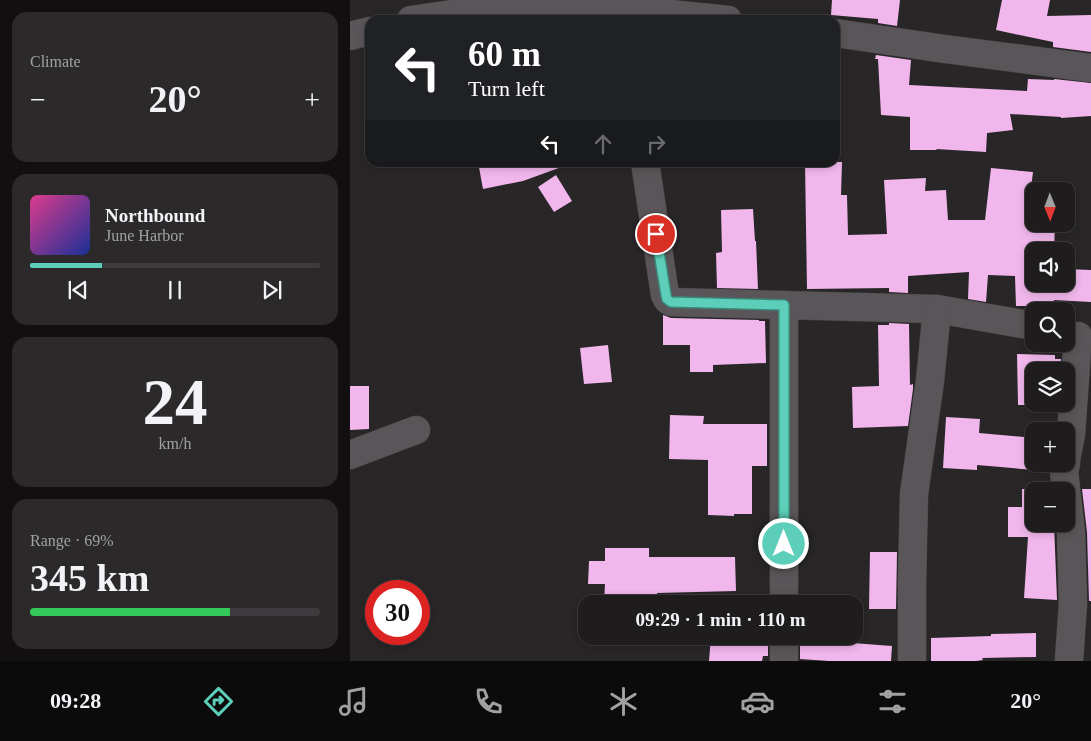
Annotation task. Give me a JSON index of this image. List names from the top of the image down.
{
  "north": "bottom",
  "page": {
    "tile": [
      "Climate",
      ["24", "km/h"],
      ["Range · 69%", "345 km"]
    ],
    "turn": ["60 m", "Turn left"],
    "heat": ["−", "20°", "+"],
    "map_buttons": ["+", "−"],
    "song": ["Northbound", "June Harbor"],
    "limit": "30",
    "trip": "09:29 · 1 min · 110 m",
    "tabs": ["09:28", "20°"]
  }
}
